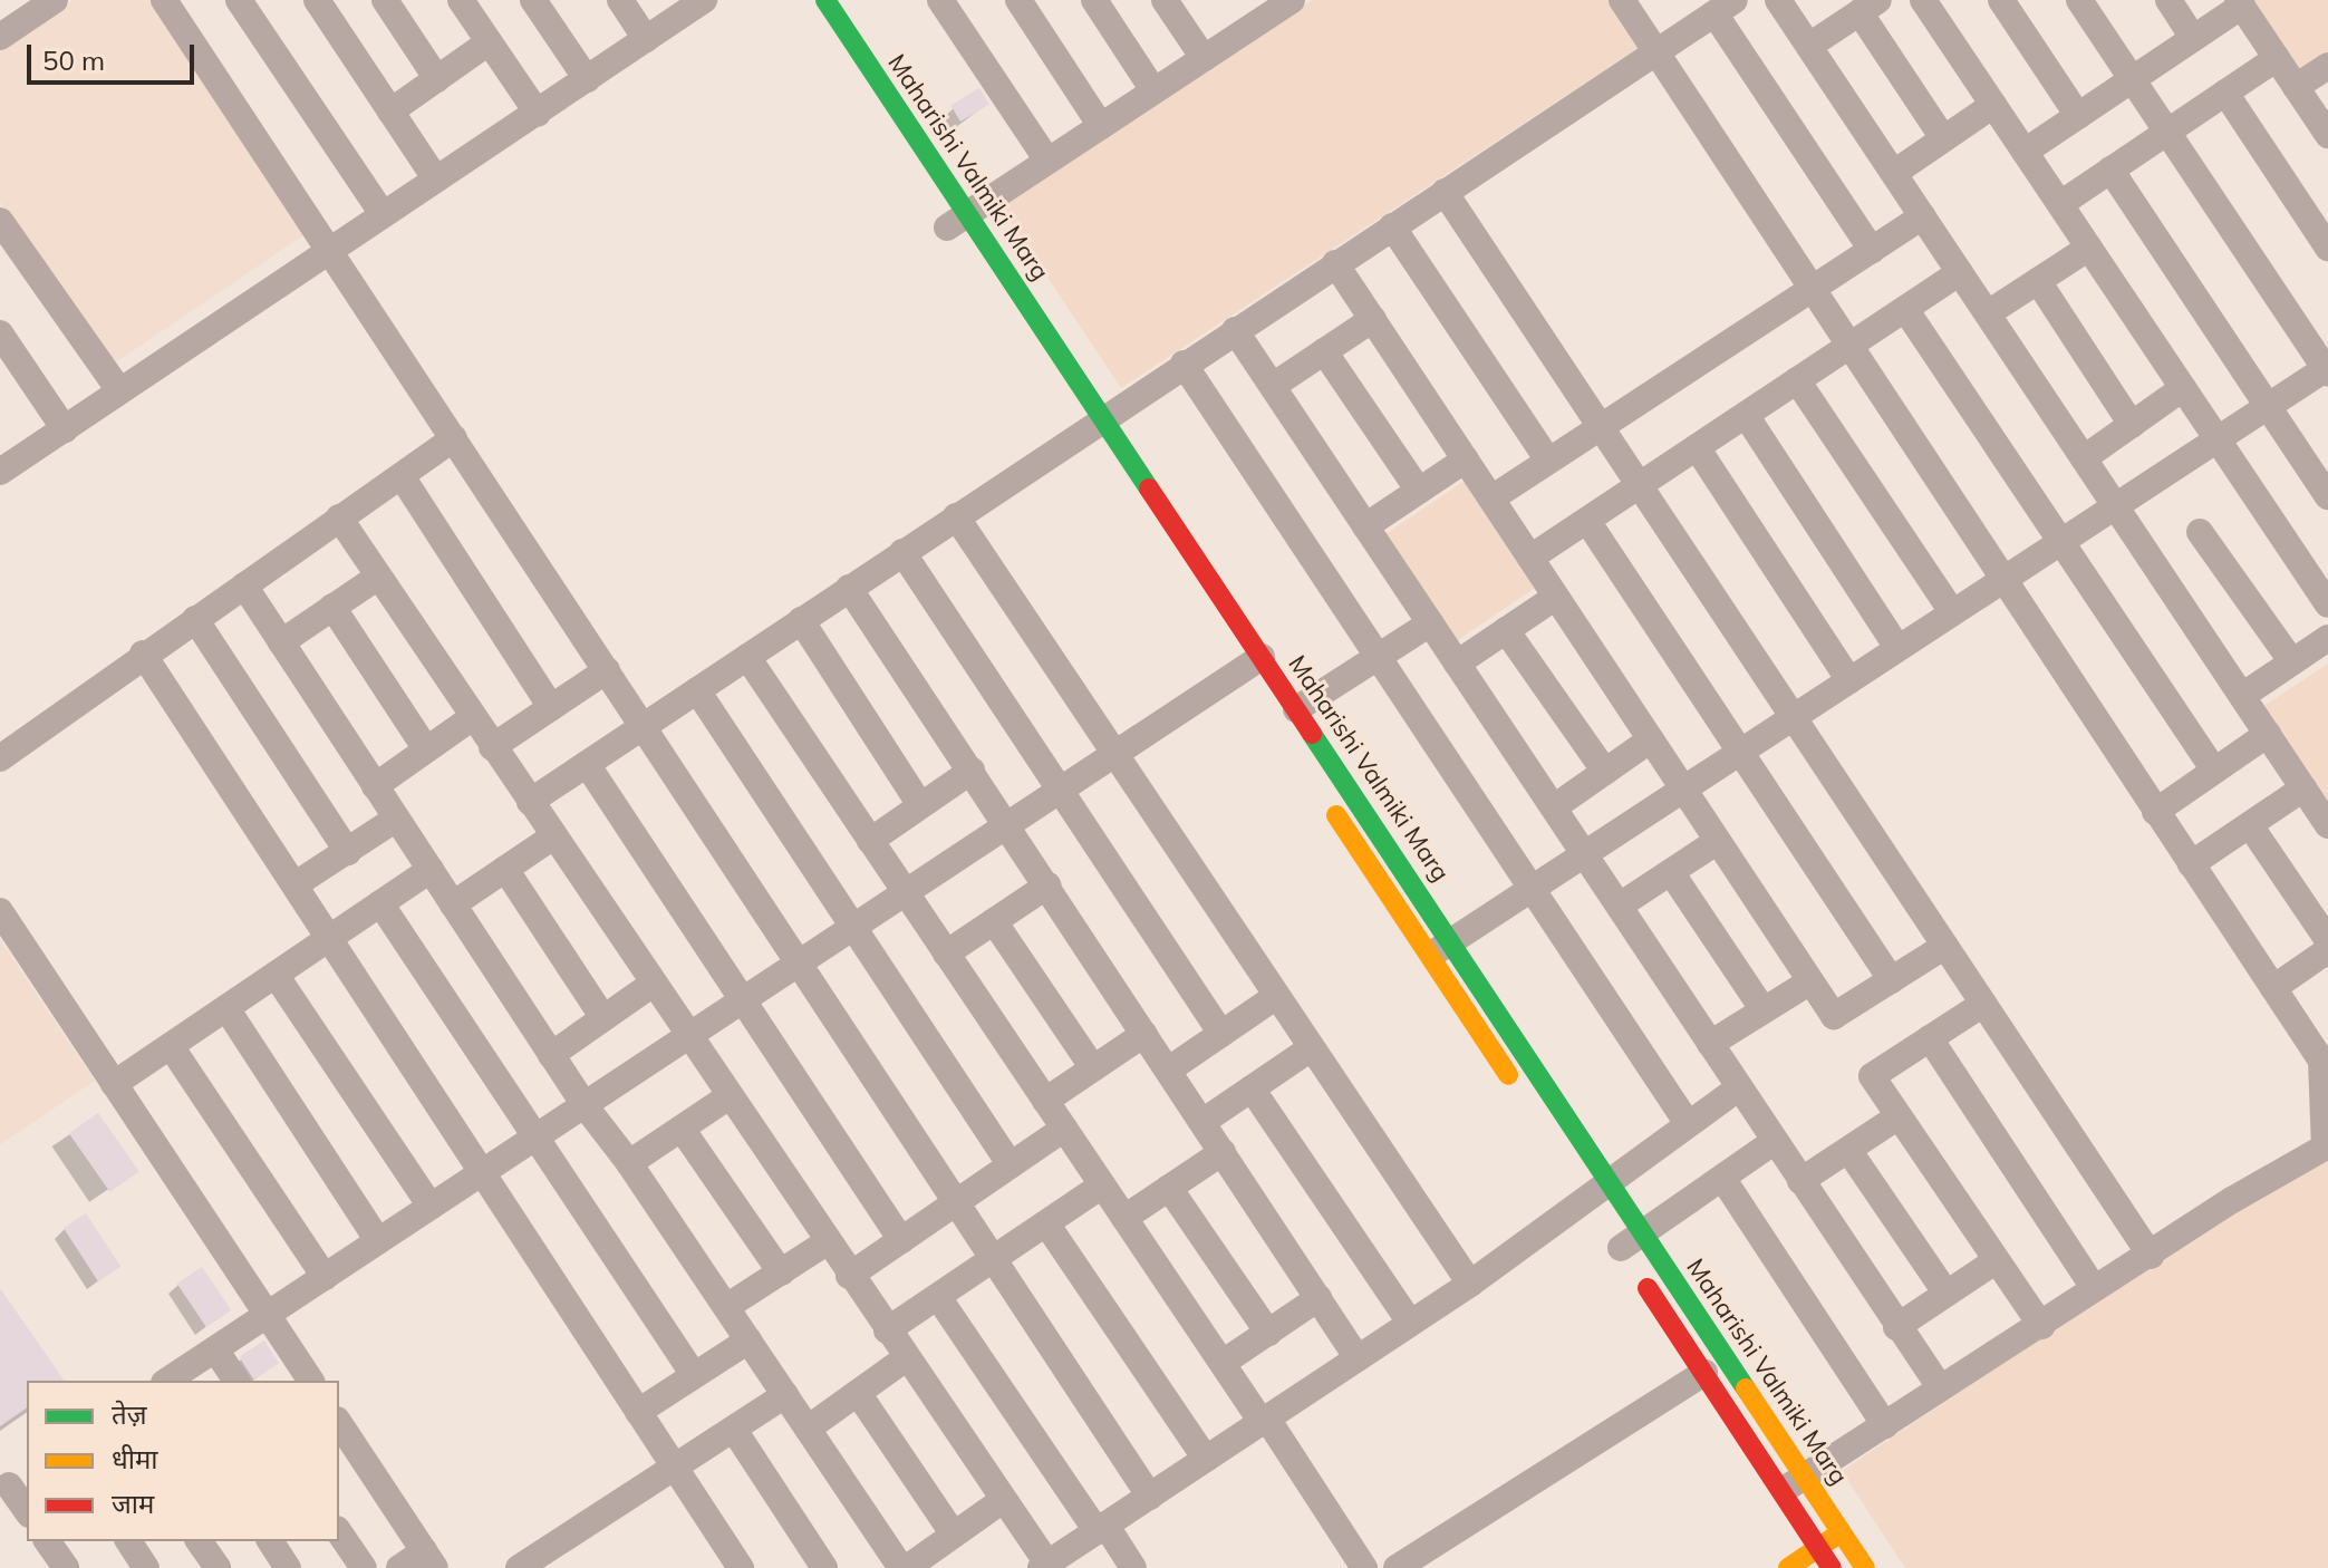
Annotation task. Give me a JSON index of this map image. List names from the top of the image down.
{
  "streets": {
    "street": ["Maharishi Valmiki Marg"]
  },
  "legend": ["तेज़", "धीमा", "जाम"],
  "scale_bar": "50 m"
}
